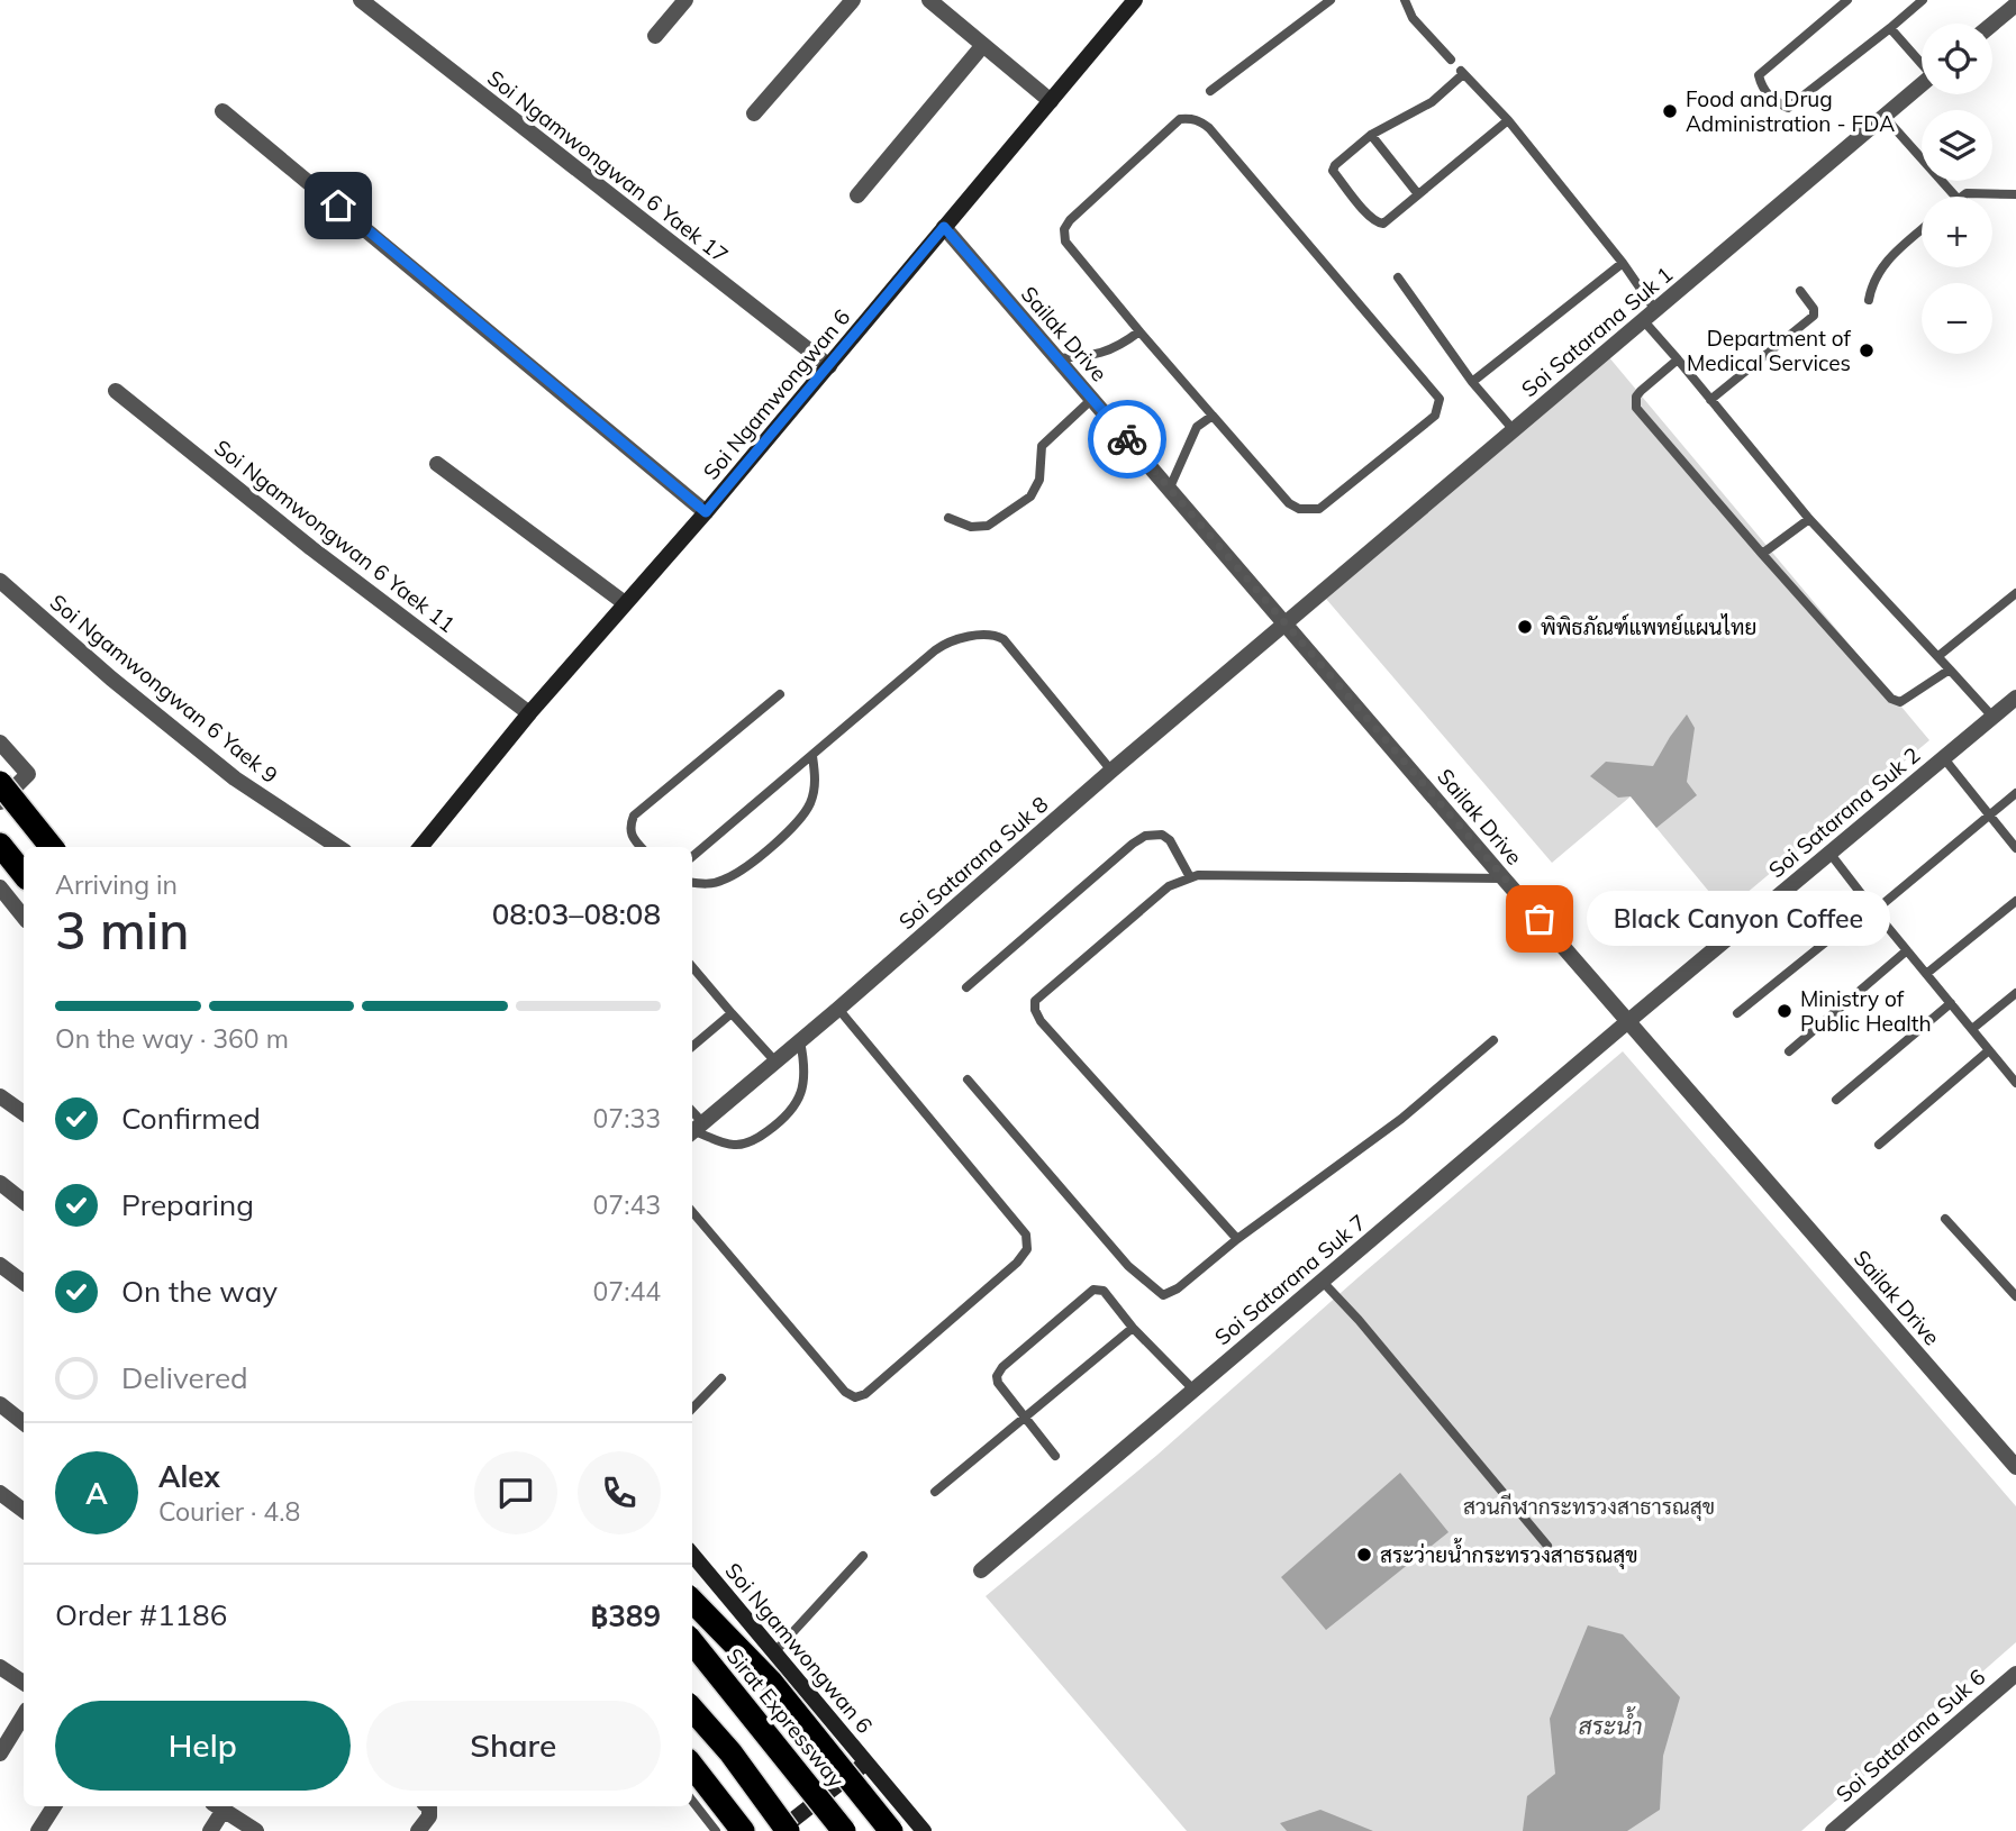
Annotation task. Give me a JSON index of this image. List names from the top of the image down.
{
  "streets": {
    "highway": ["Sirat Expressway"],
    "street": [
      "Soi Ngamwongwan 6 Yaek 17",
      "Soi Satarana Suk 1",
      "Sailak Drive",
      "Soi Ngamwongwan 6",
      "Soi Ngamwongwan 6 Yaek 11",
      "Soi Ngamwongwan 6 Yaek 9",
      "Soi Satarana Suk 2",
      "Soi Satarana Suk 8",
      "Soi Satarana Suk 7",
      "Soi Satarana Suk 6"
    ]
  },
  "crossings": [
    ["Soi Ngamwongwan 6 Yaek 17", "Soi Ngamwongwan 6"],
    ["Soi Satarana Suk 1", "Sailak Drive"],
    ["Soi Satarana Suk 1", "Soi Satarana Suk 8"],
    ["Sailak Drive", "Soi Ngamwongwan 6"],
    ["Sailak Drive", "Soi Satarana Suk 2"],
    ["Sailak Drive", "Soi Satarana Suk 8"],
    ["Sailak Drive", "Soi Satarana Suk 7"],
    ["Soi Ngamwongwan 6", "Soi Ngamwongwan 6 Yaek 11"],
    ["Soi Satarana Suk 2", "Soi Satarana Suk 7"]
  ],
  "water": ["สระน้ำ"],
  "parks": ["สวนกีฬากระทรวงสาธารณสุข"],
  "places": [
    "Food and Drug Administration - FDA",
    "Department of Medical Services",
    "พิพิธภัณฑ์แพทย์แผนไทย",
    "Black Canyon Coffee",
    "Ministry of Public Health",
    "สระว่ายน้ำกระทรวงสาธรณสุข"
  ],
  "page": {
    "map_buttons": ["+", "−"],
    "heading": ["3 min", "Arriving in", "08:03–08:08"],
    "panel": [
      "Alex",
      "Courier · 4.8",
      "Order #1186",
      "฿389"
    ],
    "bubble": "Black Canyon Coffee",
    "bar": "On the way · 360 m",
    "list": [
      ["Confirmed", "07:33"],
      ["Preparing", "07:43"],
      ["On the way", "07:44"],
      "Delivered"
    ],
    "round": "A",
    "buttons": ["Help", "Share"]
  }
}
